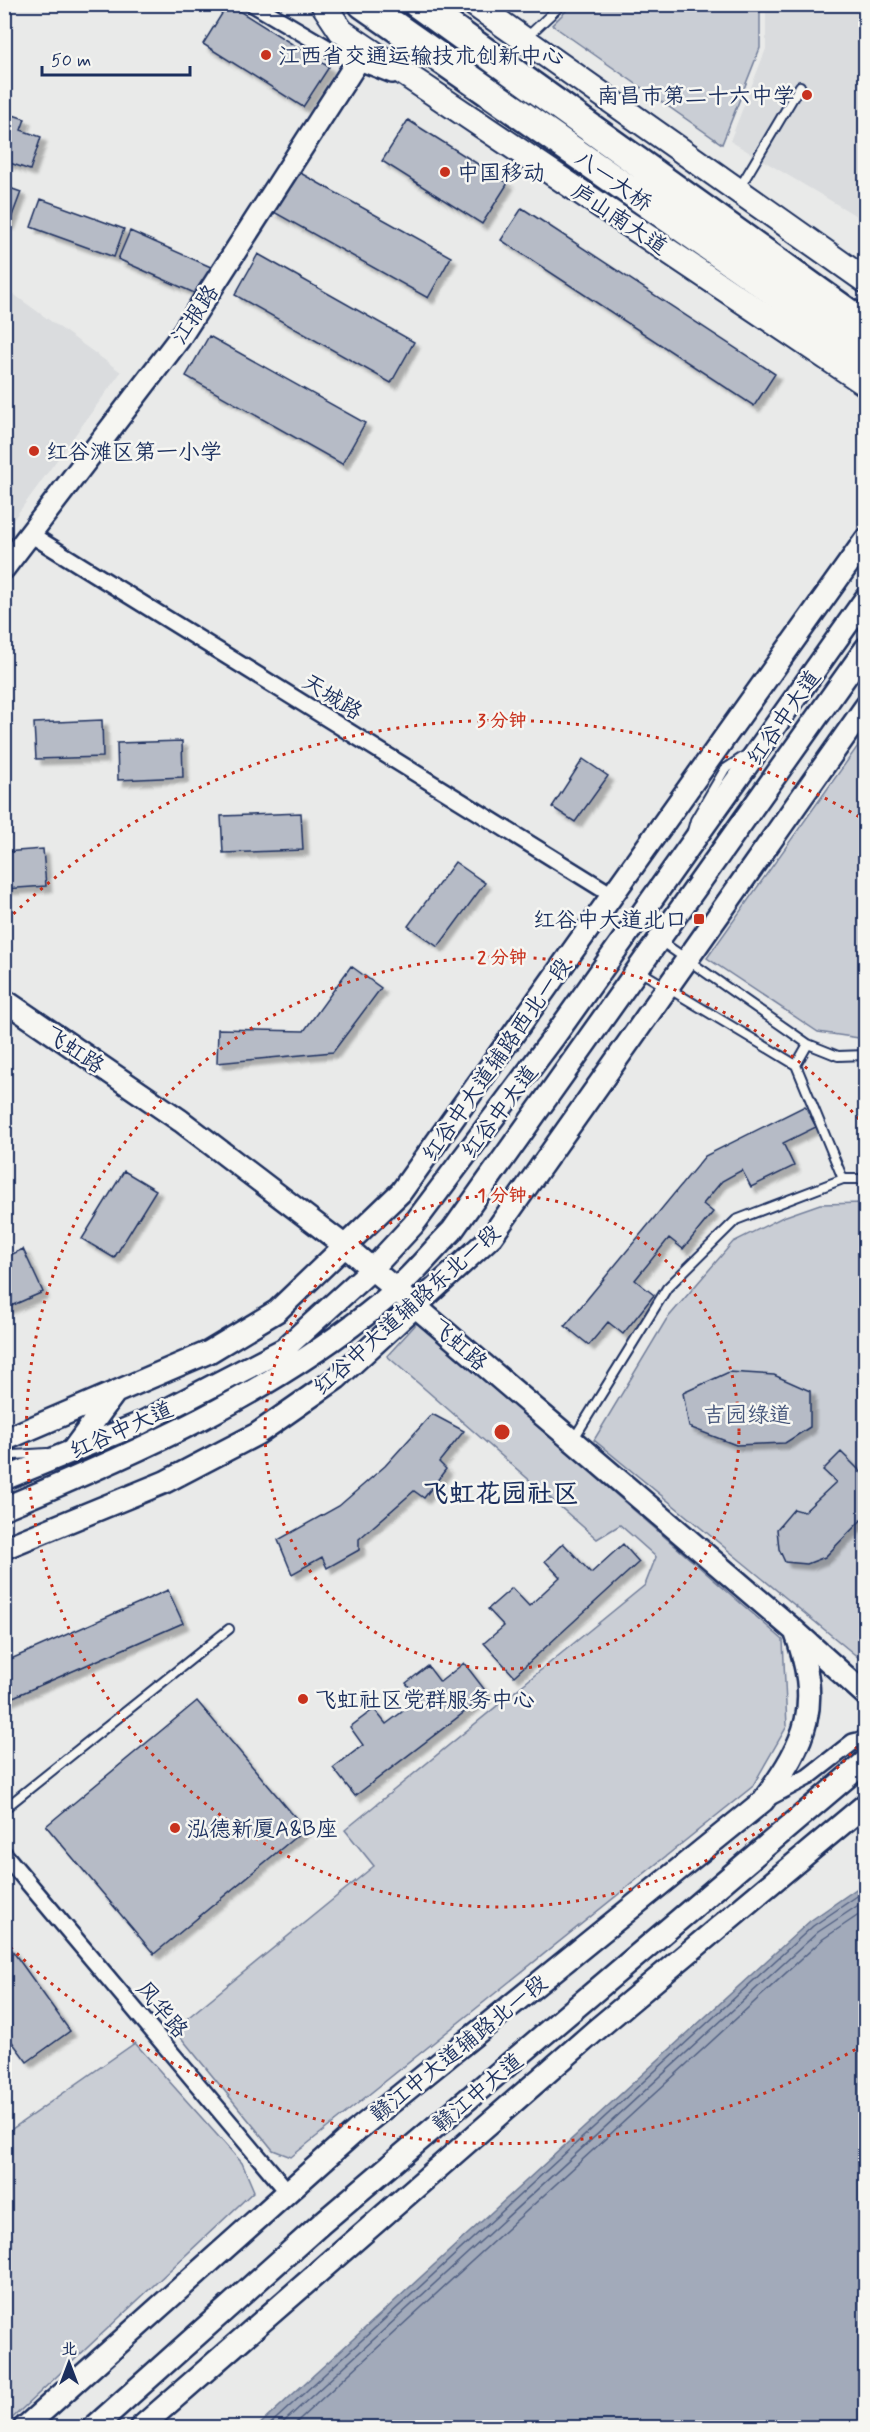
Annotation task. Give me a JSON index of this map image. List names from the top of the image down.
{
  "streets": {
    "highway": ["八一大桥"],
    "main road": ["庐山南大道"],
    "street": [
      "江报路",
      "天城路",
      "红谷中大道",
      "飞虹路",
      "红谷中大道辅路西北一段",
      "红谷中大道辅路东北一段",
      "风华路",
      "赣江中大道辅路北一段",
      "赣江中大道"
    ]
  },
  "crossings": [
    ["庐山南大道", "江报路"],
    ["江报路", "天城路"],
    ["天城路", "红谷中大道辅路西北一段"],
    ["红谷中大道", "飞虹路"],
    ["飞虹路", "红谷中大道辅路西北一段"],
    ["飞虹路", "红谷中大道辅路东北一段"],
    ["飞虹路", "赣江中大道辅路北一段"],
    ["风华路", "赣江中大道辅路北一段"]
  ],
  "districts": ["飞虹花园社区"],
  "parks": ["吉园绿道"],
  "places": {
    "other": [
      "江西省交通运输技术创新中心",
      "南昌市第二十六中学",
      "中国移动",
      "红谷滩区第一小学",
      "飞虹社区党群服务中心",
      "泓德新厦A&B座"
    ],
    "transit": ["红谷中大道北口"]
  },
  "scale_bar": "50 m",
  "north": "top",
  "rings": ["3 分钟", "2 分钟", "1 分钟"]
}
